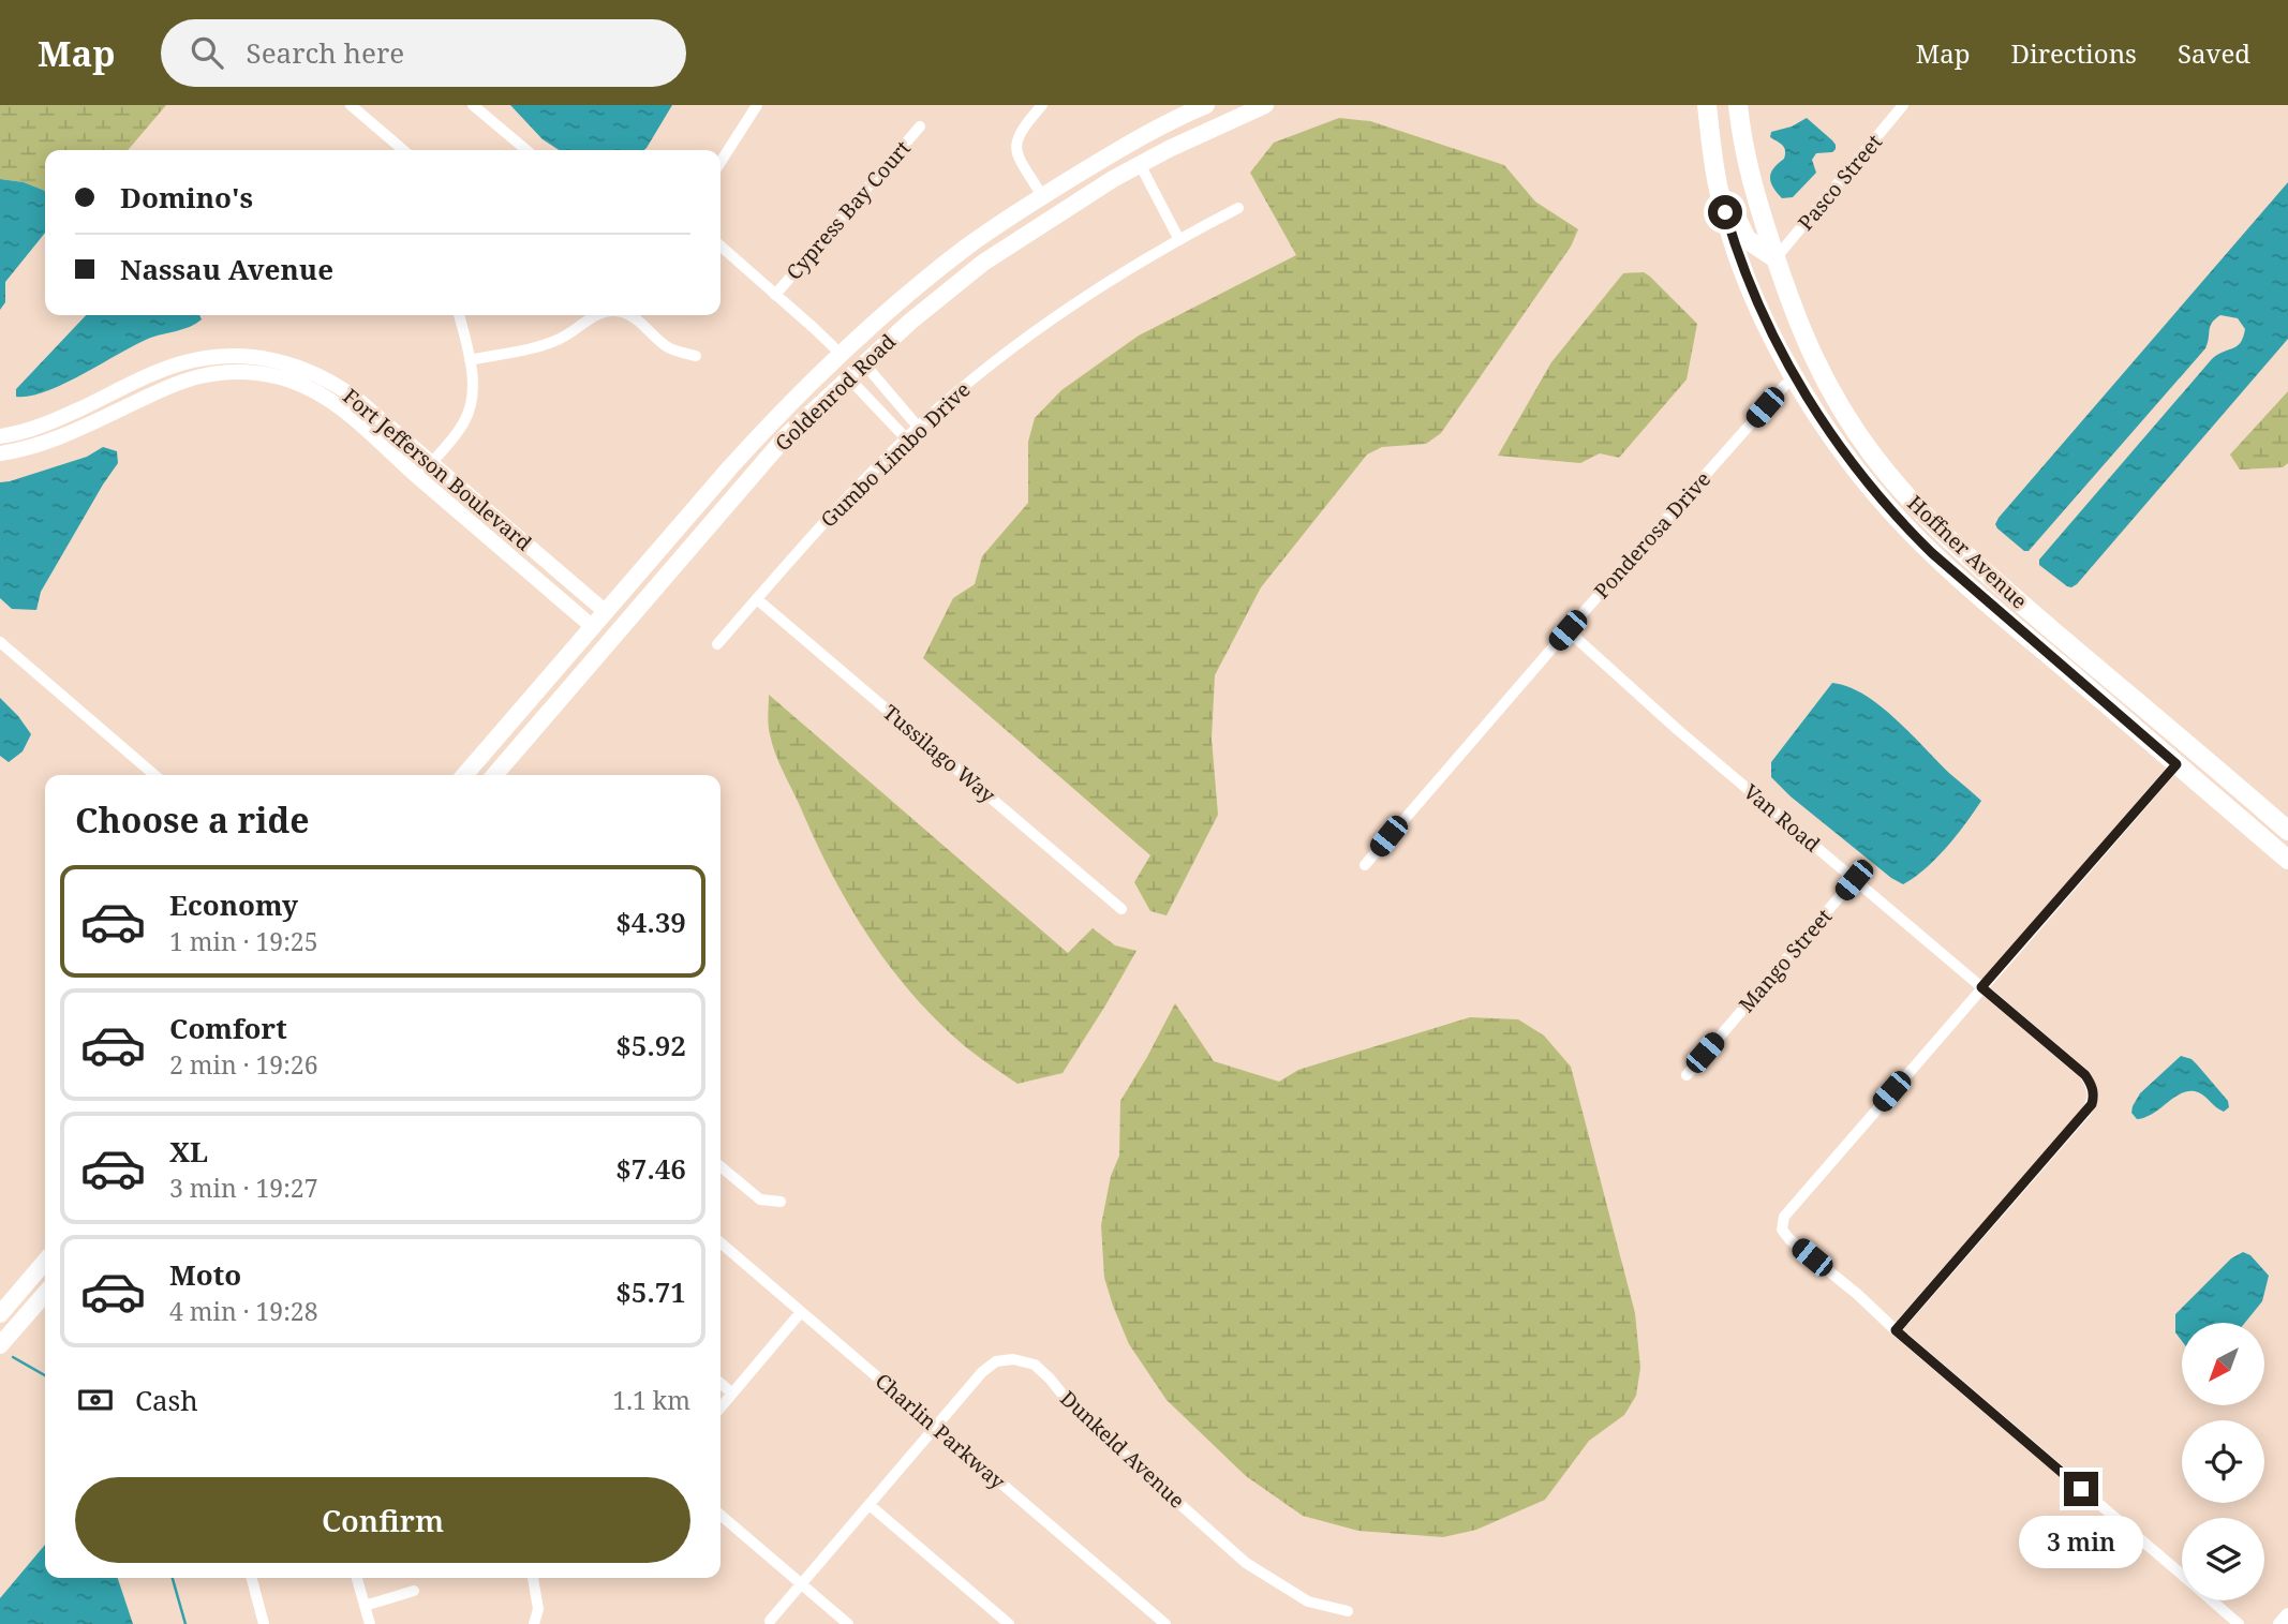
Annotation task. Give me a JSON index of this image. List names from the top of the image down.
{
  "streets": {
    "main road": ["Goldenrod Road", "Hoffner Avenue"],
    "street": [
      "Pasco Street",
      "Cypress Bay Court",
      "Gumbo Limbo Drive",
      "Fort Jefferson Boulevard",
      "Ponderosa Drive",
      "Tussilago Way",
      "Van Road",
      "Mango Street",
      "Charlin Parkway",
      "Dunkeld Avenue"
    ]
  },
  "crossings": [
    ["Pasco Street", "Hoffner Avenue"],
    ["Goldenrod Road", "Fort Jefferson Boulevard"],
    ["Gumbo Limbo Drive", "Tussilago Way"],
    ["Ponderosa Drive", "Hoffner Avenue"],
    ["Ponderosa Drive", "Van Road"],
    ["Van Road", "Mango Street"],
    ["Charlin Parkway", "Dunkeld Avenue"]
  ],
  "north": "bottom left",
  "page": {
    "header": "Map",
    "search": "Search here",
    "nav": ["Map", "Directions", "Saved"],
    "banner": ["Domino's", "Nassau Avenue"],
    "heading": "Choose a ride",
    "list": [
      {
        "name": "Economy",
        "note": "1 min · 19:25",
        "value": "$4.39"
      },
      {
        "name": "Comfort",
        "note": "2 min · 19:26",
        "value": "$5.92"
      },
      {
        "name": "XL",
        "note": "3 min · 19:27",
        "value": "$7.46"
      },
      {
        "name": "Moto",
        "note": "4 min · 19:28",
        "value": "$5.71"
      }
    ],
    "pay": ["Cash", "1.1 km"],
    "buttons": "Confirm",
    "bubble": "3 min"
  }
}
